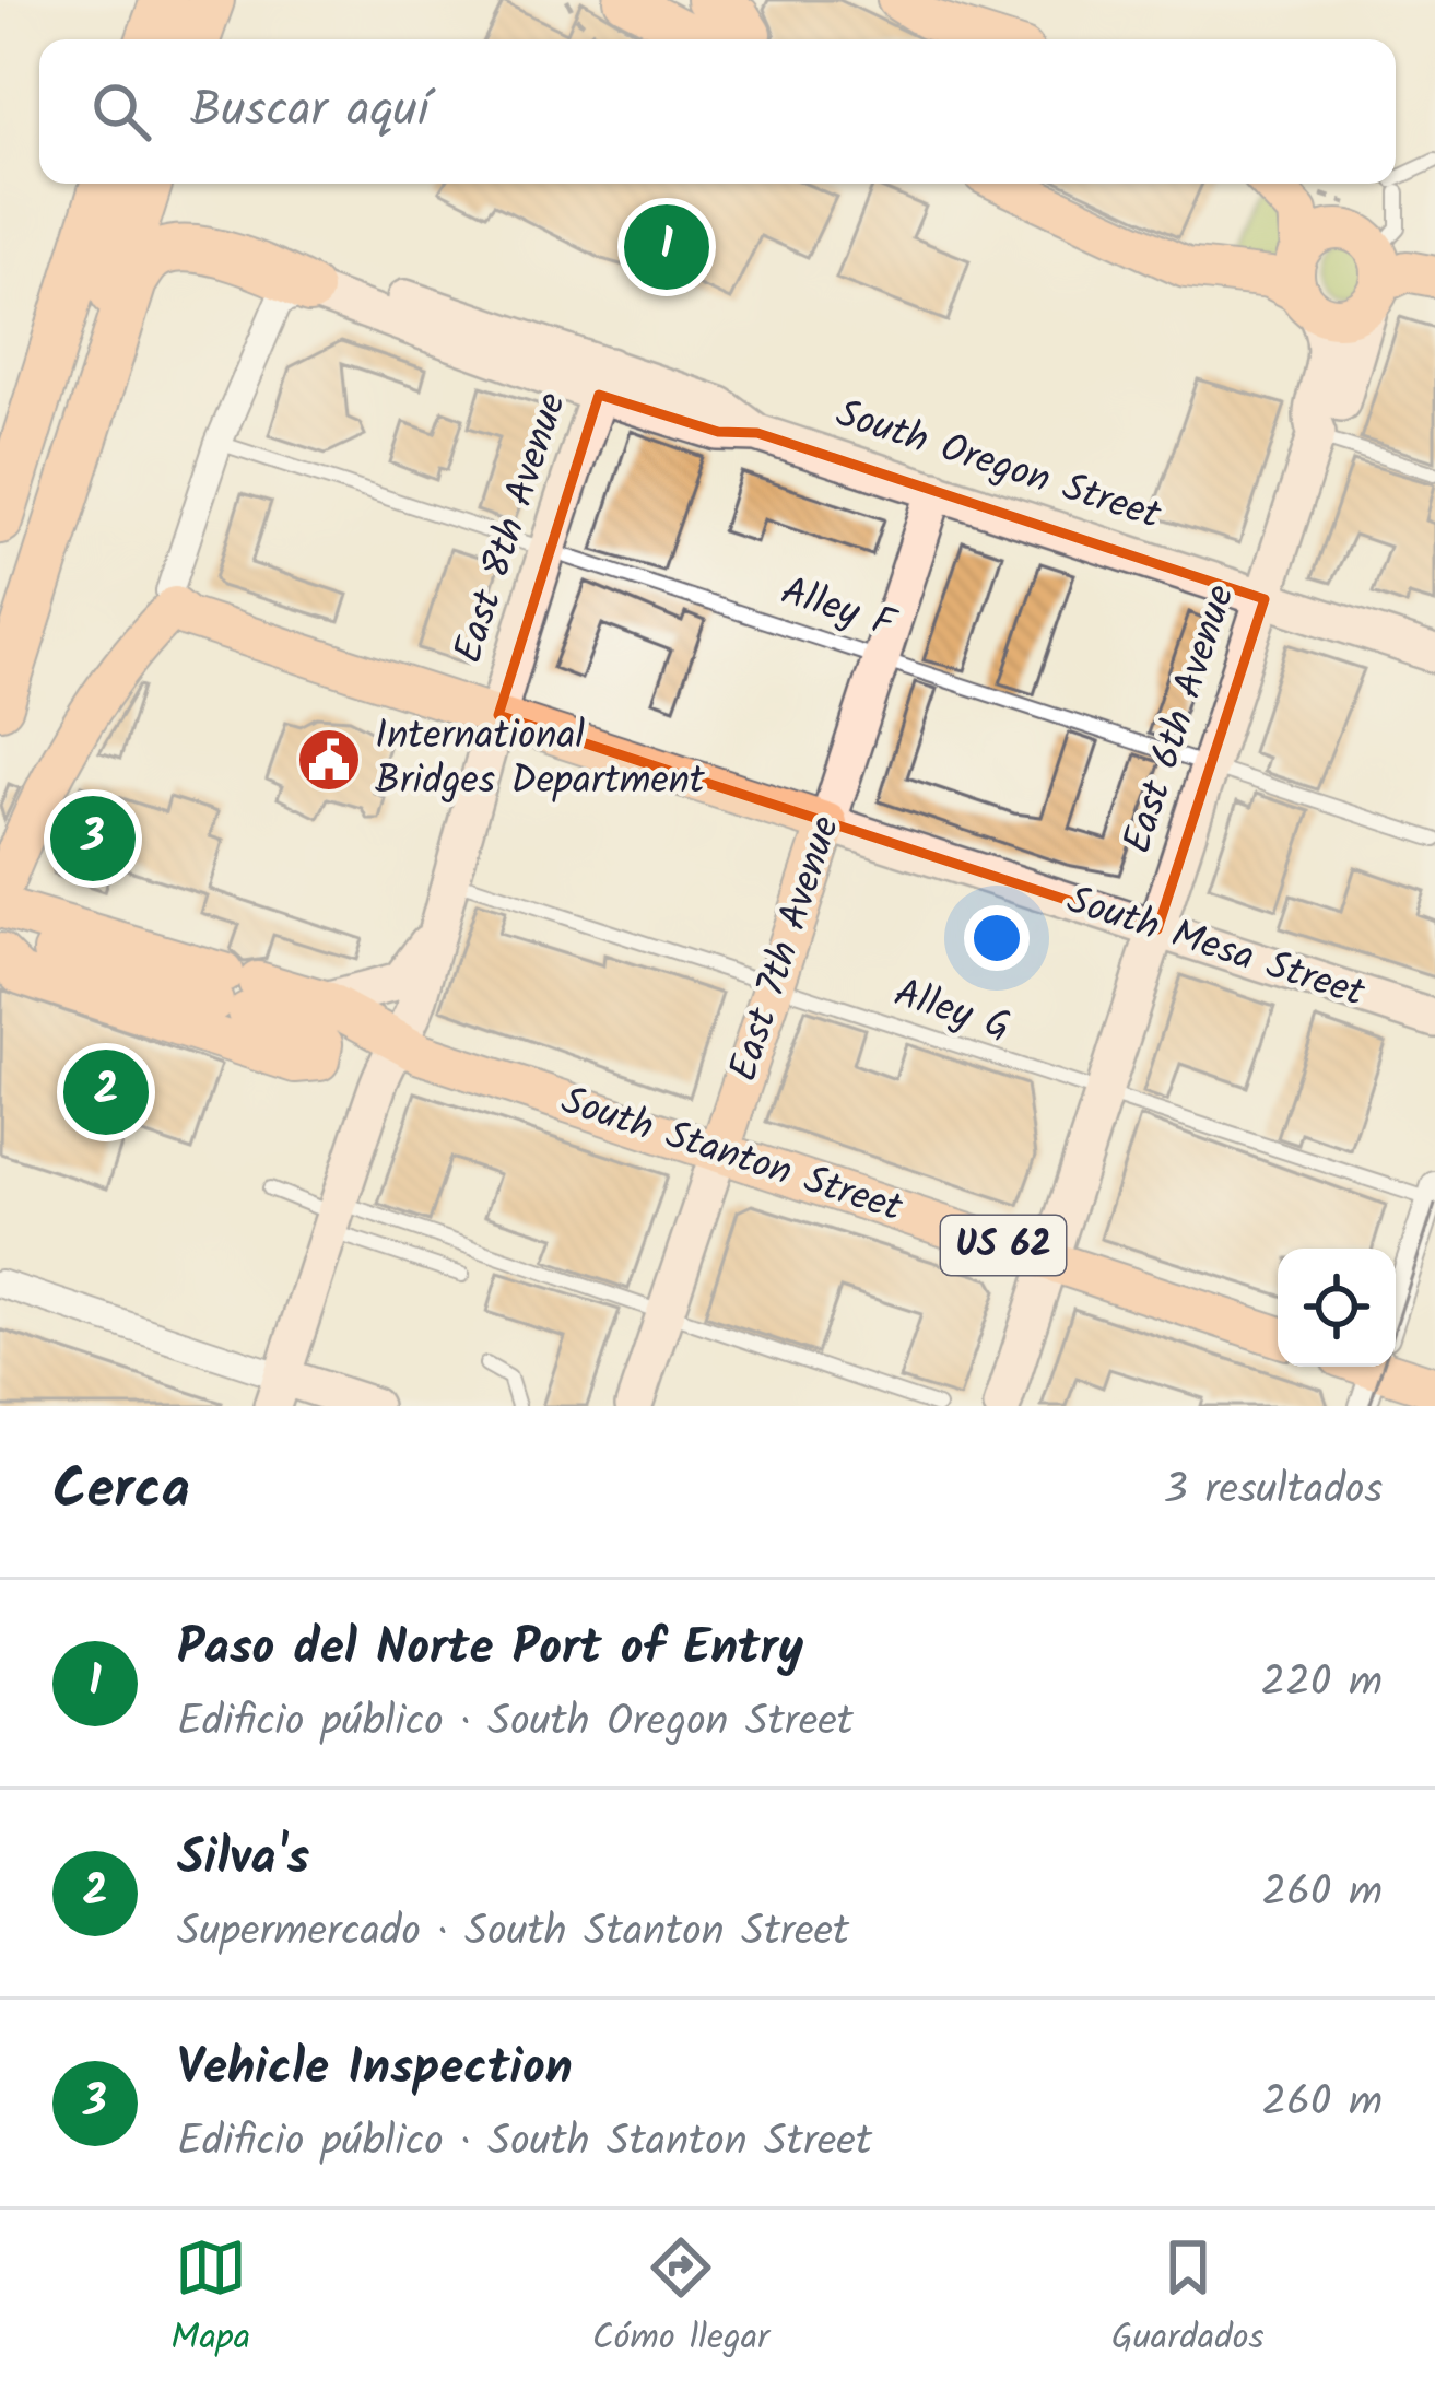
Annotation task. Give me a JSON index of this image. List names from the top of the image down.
{
  "streets": {
    "main road": [
      "South Mesa Street",
      "East 7th Avenue",
      "South Stanton Street",
      "US 62"
    ],
    "street": ["South Oregon Street", "East 8th Avenue", "East 6th Avenue"],
    "lane": ["Alley F", "Alley G"]
  },
  "crossings": [
    ["South Oregon Street", "East 8th Avenue"],
    ["South Oregon Street", "East 6th Avenue"],
    ["South Oregon Street", "East 7th Avenue"],
    ["East 8th Avenue", "Alley F"],
    ["East 8th Avenue", "South Mesa Street"],
    ["East 8th Avenue", "Alley G"],
    ["East 8th Avenue", "South Stanton Street"],
    ["Alley F", "East 6th Avenue"],
    ["Alley F", "East 7th Avenue"],
    ["East 6th Avenue", "South Mesa Street"],
    ["East 6th Avenue", "Alley G"],
    ["East 6th Avenue", "South Stanton Street"],
    ["South Mesa Street", "East 7th Avenue"],
    ["East 7th Avenue", "Alley G"],
    ["East 7th Avenue", "South Stanton Street"]
  ],
  "places": {
    "public building": ["International Bridges Department"]
  },
  "page": {
    "search": "Buscar aquí",
    "pins": ["1", "3", "2"],
    "heading": ["Cerca", "3 resultados"],
    "list": [
      {
        "mark": "1",
        "name": "Paso del Norte Port of Entry",
        "note": "Edificio público · South Oregon Street",
        "value": "220 m"
      },
      {
        "mark": "2",
        "name": "Silva's",
        "note": "Supermercado · South Stanton Street",
        "value": "260 m"
      },
      {
        "mark": "3",
        "name": "Vehicle Inspection",
        "note": "Edificio público · South Stanton Street",
        "value": "260 m"
      }
    ],
    "nav": ["Mapa", "Cómo llegar", "Guardados"]
  }
}
